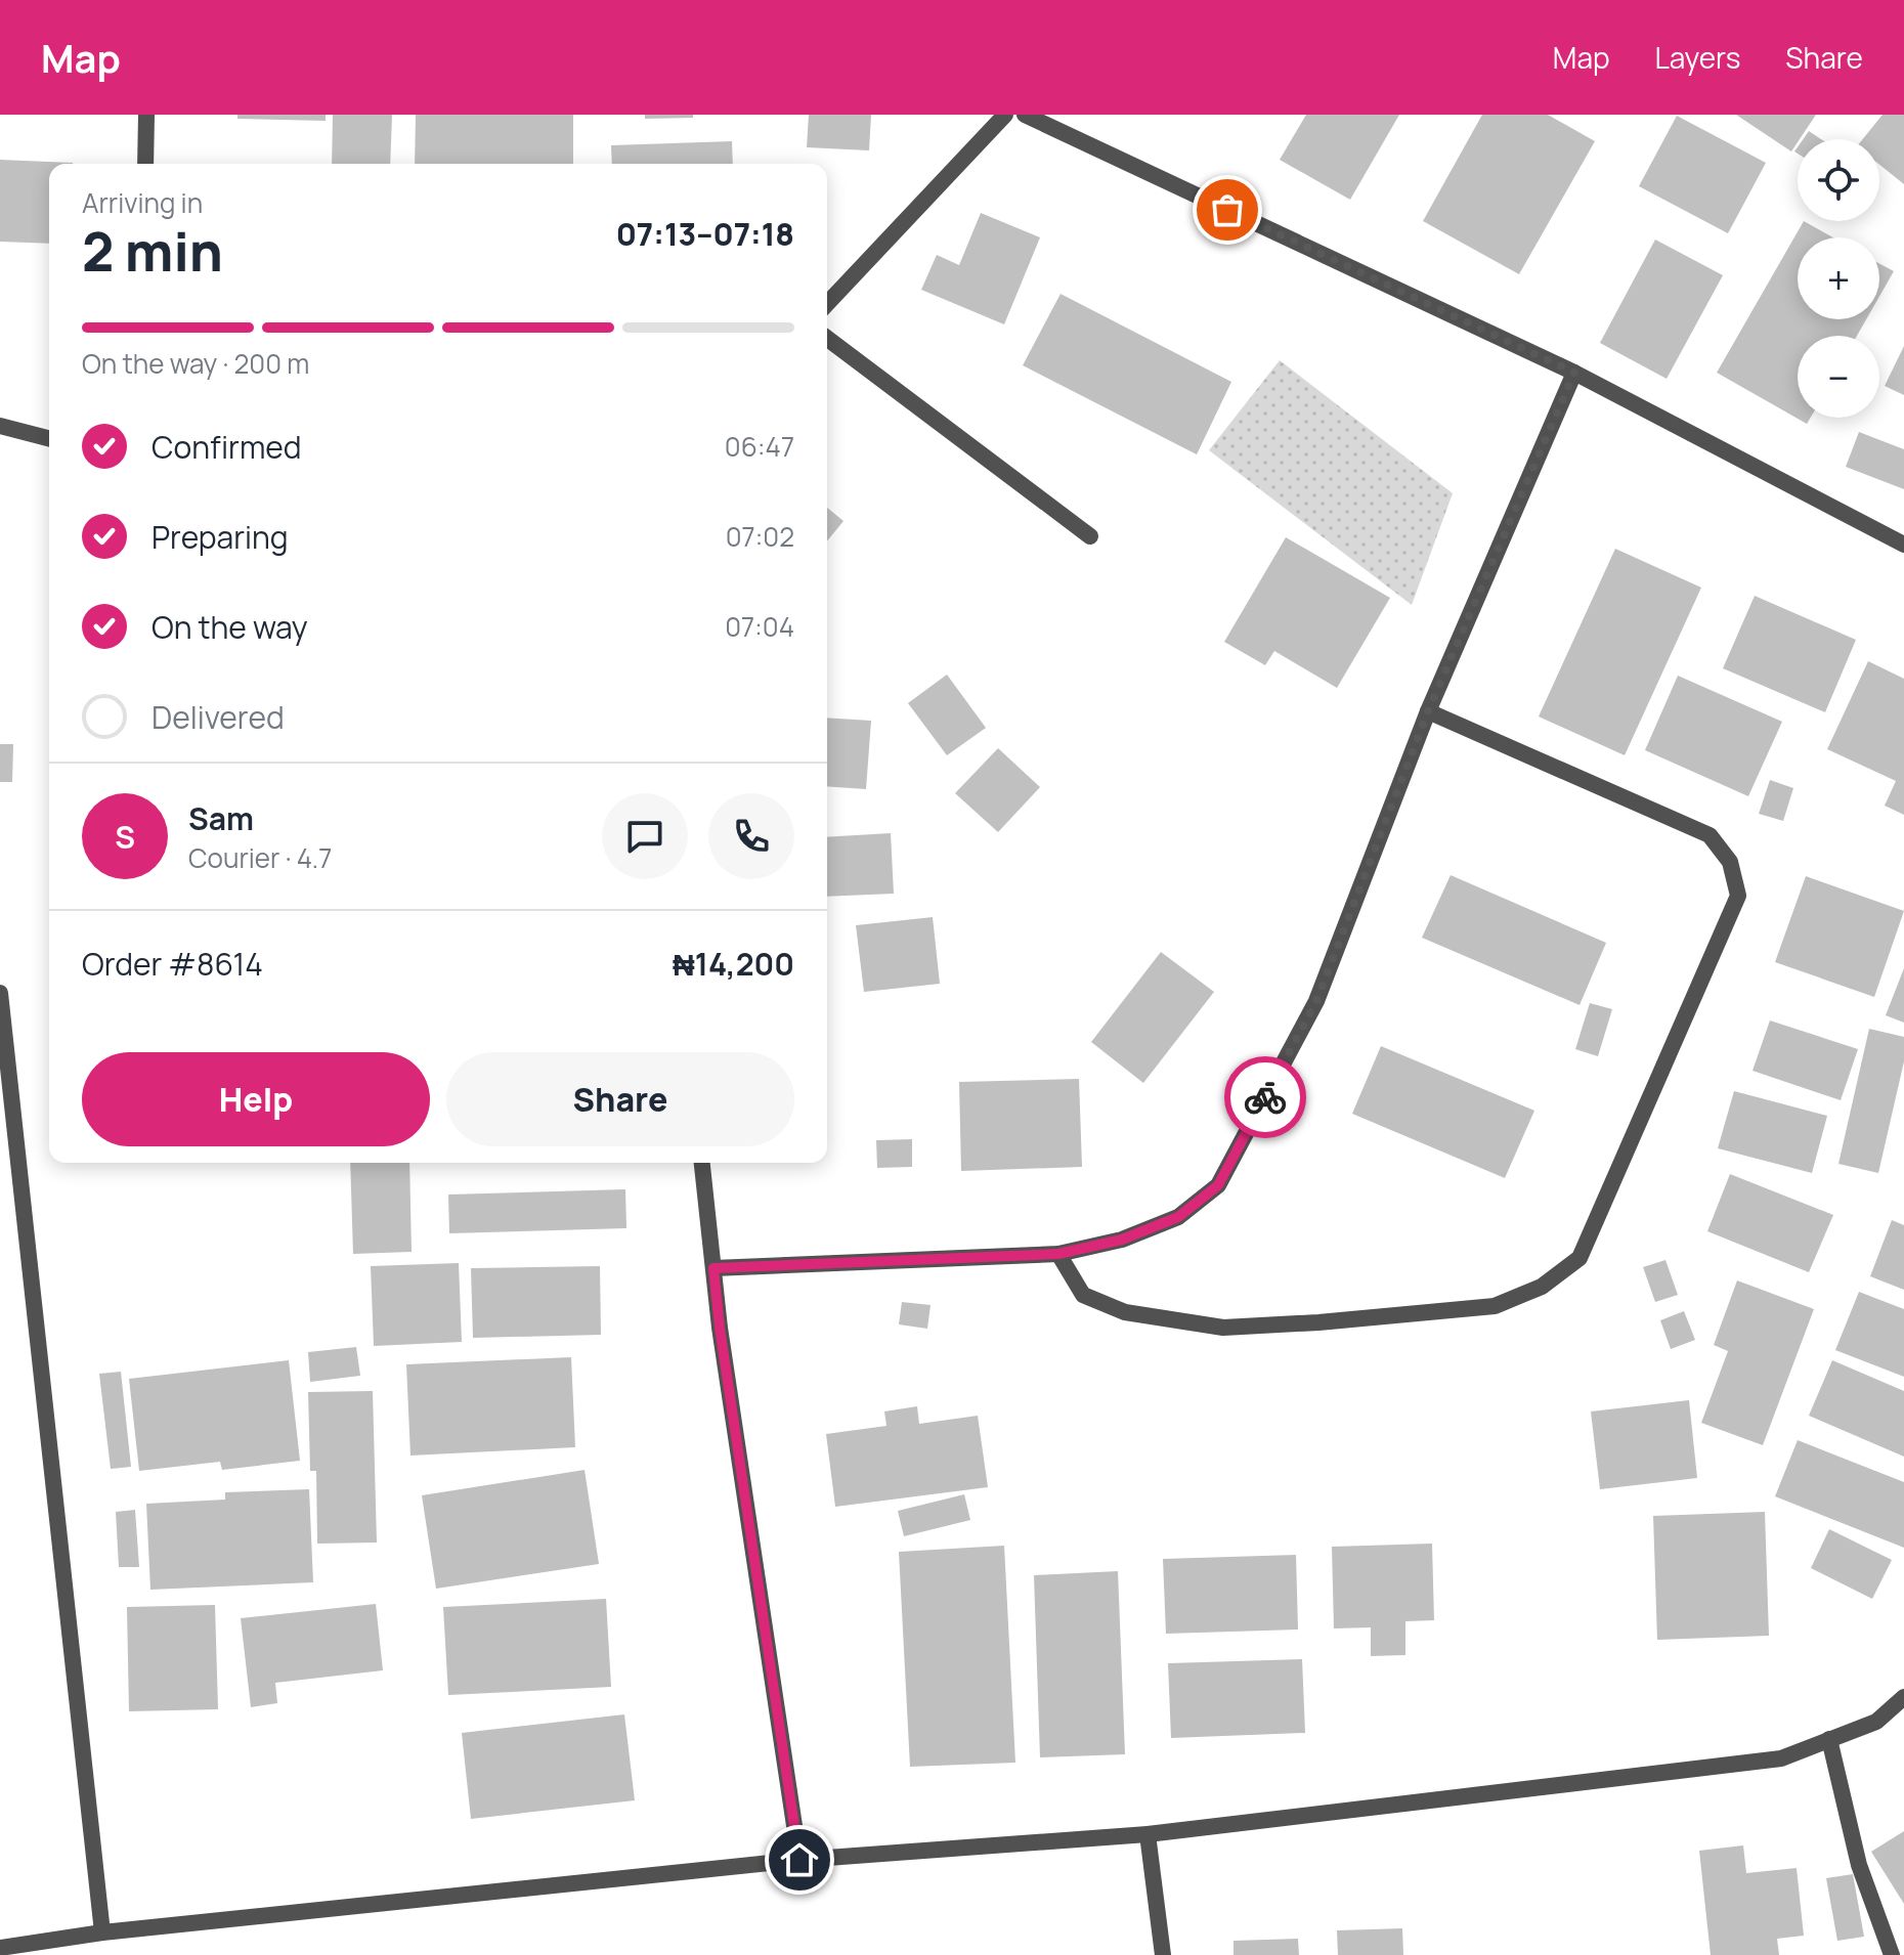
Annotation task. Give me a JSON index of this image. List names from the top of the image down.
{
  "page": {
    "header": "Map",
    "nav": ["Map", "Layers", "Share"],
    "map_buttons": ["+", "−"],
    "heading": ["2 min", "Arriving in", "07:13–07:18"],
    "panel": [
      "Sam",
      "Courier · 4.7",
      "Order #8614",
      "₦14,200"
    ],
    "bar": "On the way · 200 m",
    "list": [
      ["Confirmed", "06:47"],
      ["Preparing", "07:02"],
      ["On the way", "07:04"],
      "Delivered"
    ],
    "round": "S",
    "buttons": ["Help", "Share"]
  }
}
